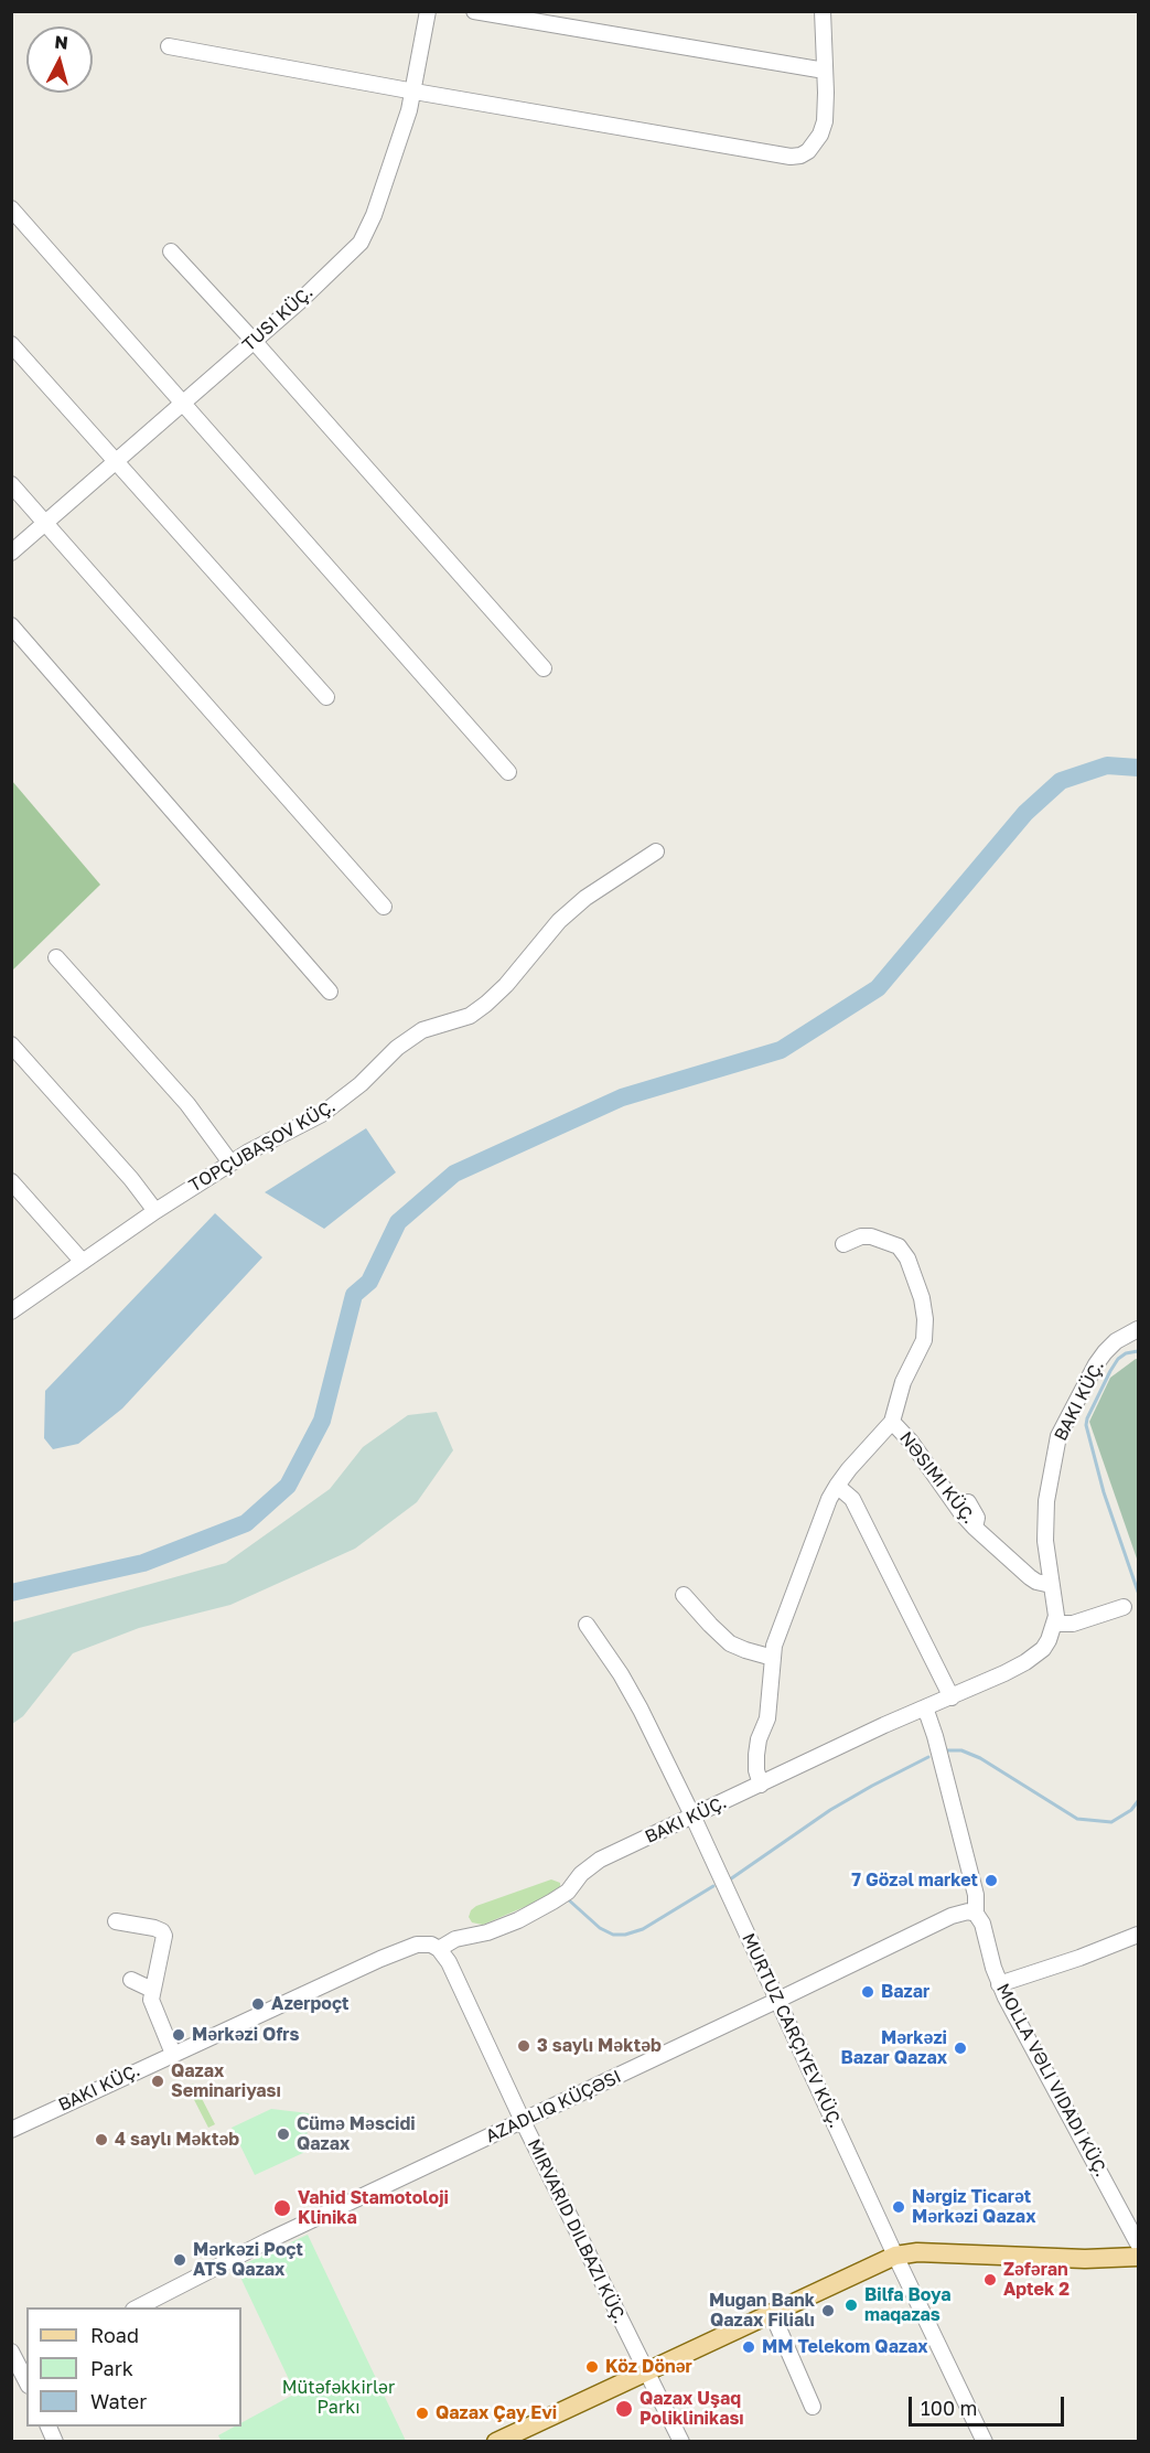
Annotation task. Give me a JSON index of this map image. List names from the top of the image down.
{
  "streets": {
    "street": [
      "TUSI KÜÇ.",
      "TOPÇUBAŞOV KÜÇ.",
      "NƏSIMI KÜÇ.",
      "MOLLA VƏLI VIDADI KÜÇ.",
      "MIRVARID DILBAZI KÜÇ."
    ]
  },
  "parks": ["Mütəfəkkirlər Parkı"],
  "places": [
    "7 Gözəl market",
    "Bazar",
    "Azerpoçt",
    "Mərkəzi Ofrs",
    "3 saylı Məktəb",
    "Mərkəzi Bazar Qazax",
    "Qazax Seminariyası",
    "Cümə Məscidi Qazax",
    "4 saylı Məktəb",
    "Nərgiz Ticarət Mərkəzi Qazax",
    "Vahid Stamotoloji Klinika",
    "Mərkəzi Poçt ATS Qazax",
    "Zəfəran Aptek 2",
    "Bilfa Boya maqazas",
    "Muğan Bank Qazax Filialı",
    "MM Telekom Qazax",
    "Köz Dönər",
    "Qazax Uşaq Poliklinikası",
    "Qazax Çay Evi"
  ],
  "legend": ["Road", "Park", "Water"],
  "scale_bar": "100 m",
  "north": "top"
}
